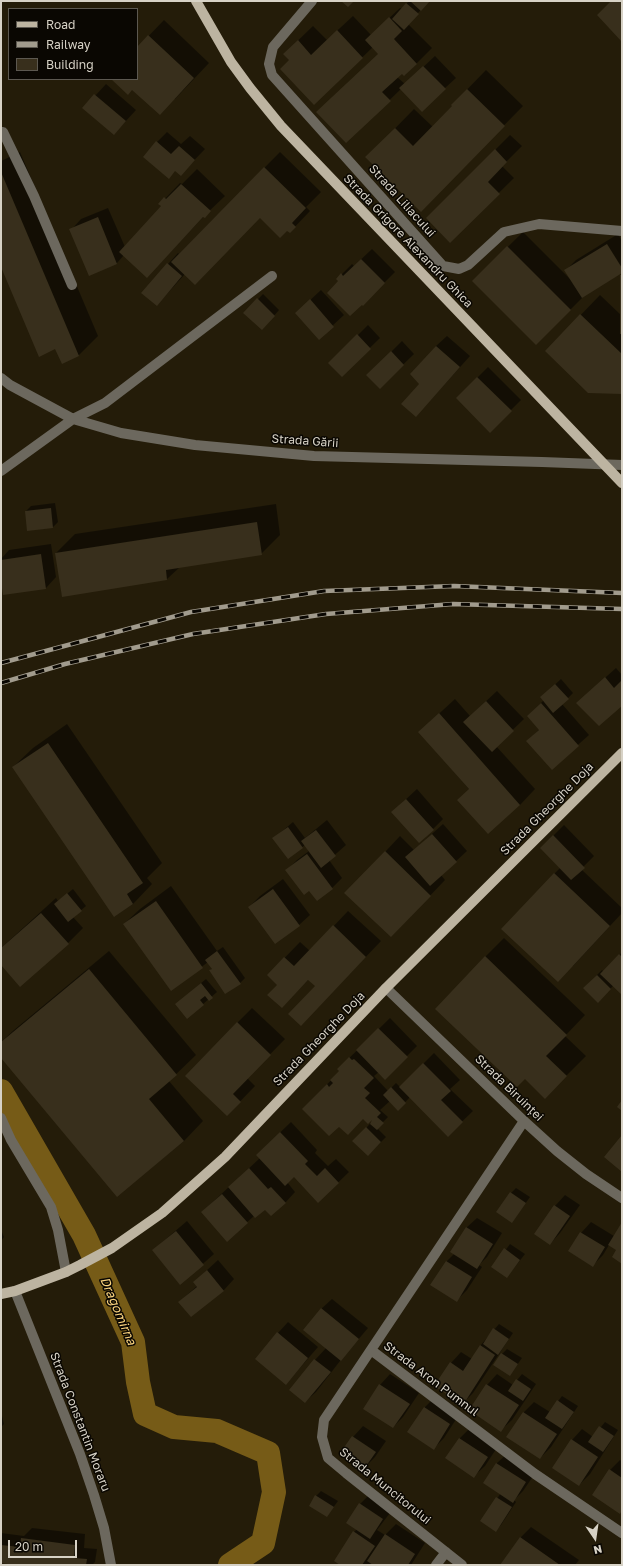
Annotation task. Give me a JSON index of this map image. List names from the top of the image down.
{
  "streets": {
    "main road": ["Strada Grigore Alexandru Ghica", "Strada Gheorghe Doja"],
    "street": [
      "Strada Liliacului",
      "Strada Gării",
      "Strada Biruinței",
      "Strada Aron Pumnul",
      "Strada Constantin Moraru",
      "Strada Muncitorului"
    ]
  },
  "crossings": [
    ["Strada Gheorghe Doja", "Strada Biruinței"],
    ["Strada Gheorghe Doja", "Strada Constantin Moraru"],
    ["Strada Biruinței", "Strada Aron Pumnul"],
    ["Strada Aron Pumnul", "Strada Muncitorului"]
  ],
  "water": ["Dragomirna"],
  "legend": ["Road", "Railway", "Building"],
  "scale_bar": "20 m",
  "north": "bottom"
}
